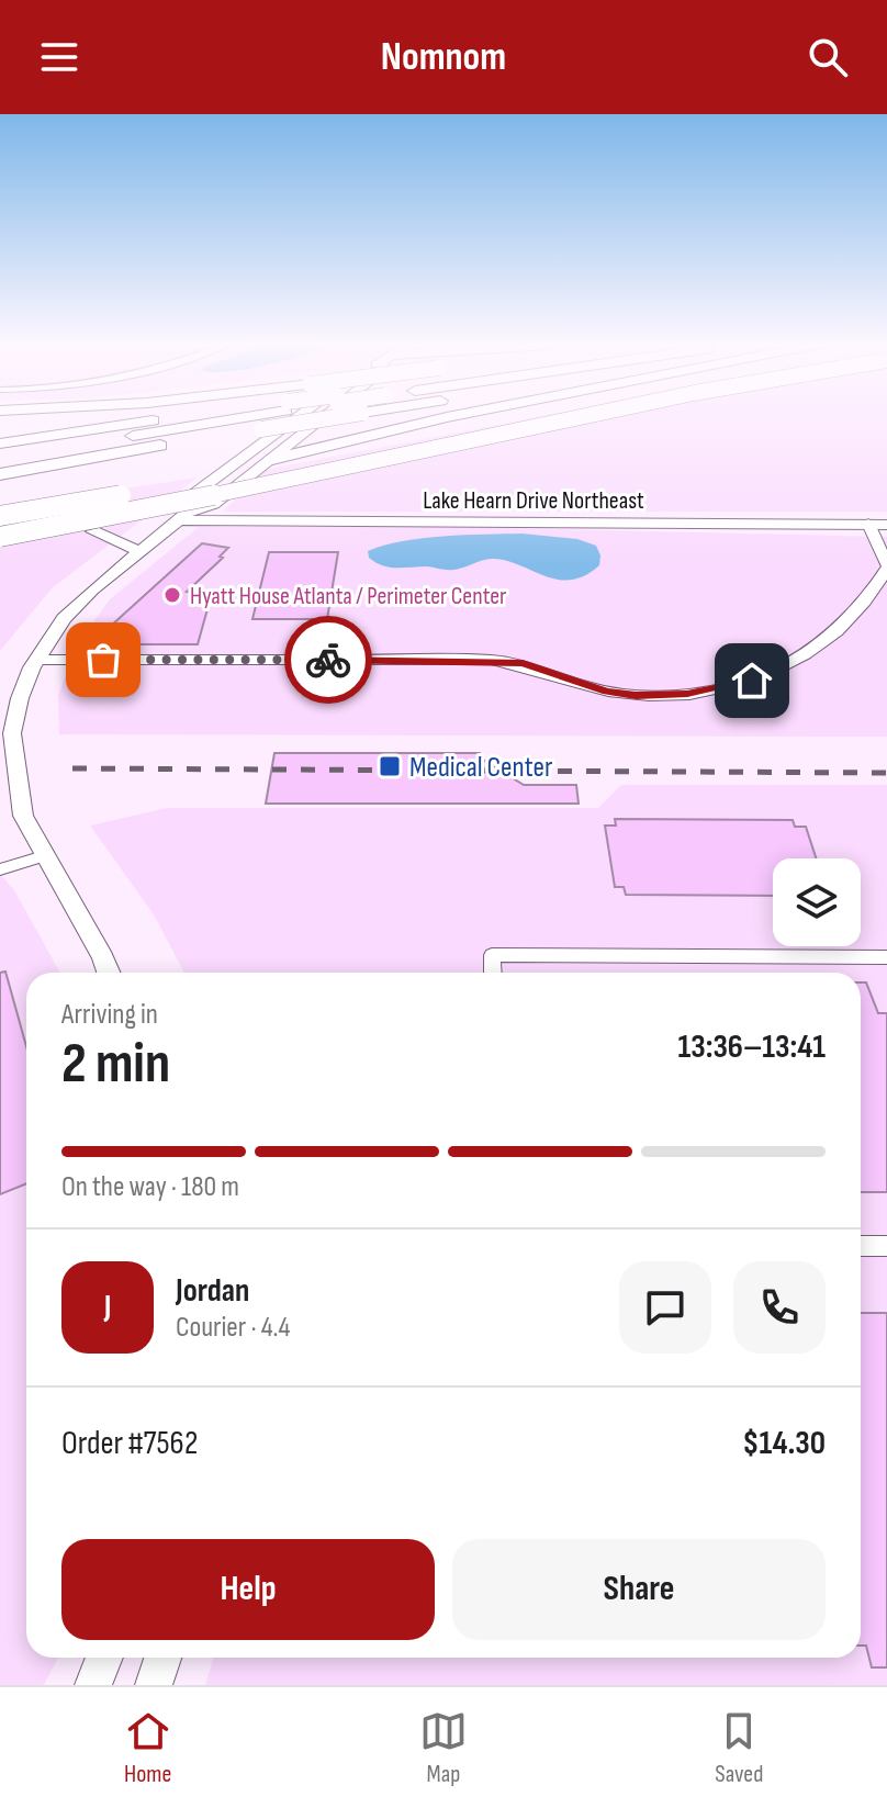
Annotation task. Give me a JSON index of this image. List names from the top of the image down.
{
  "streets": {
    "main road": ["Lake Hearn Drive Northeast"]
  },
  "places": {
    "other": ["Hyatt House Atlanta / Perimeter Center"],
    "transit": ["Medical Center"]
  },
  "page": {
    "header": "Nomnom",
    "heading": ["2 min", "Arriving in", "13:36–13:41"],
    "panel": [
      "Jordan",
      "Courier · 4.4",
      "Order #7562",
      "$14.30"
    ],
    "bar": "On the way · 180 m",
    "round": "J",
    "buttons": ["Help", "Share"],
    "tabs": ["Home", "Map", "Saved"]
  }
}
